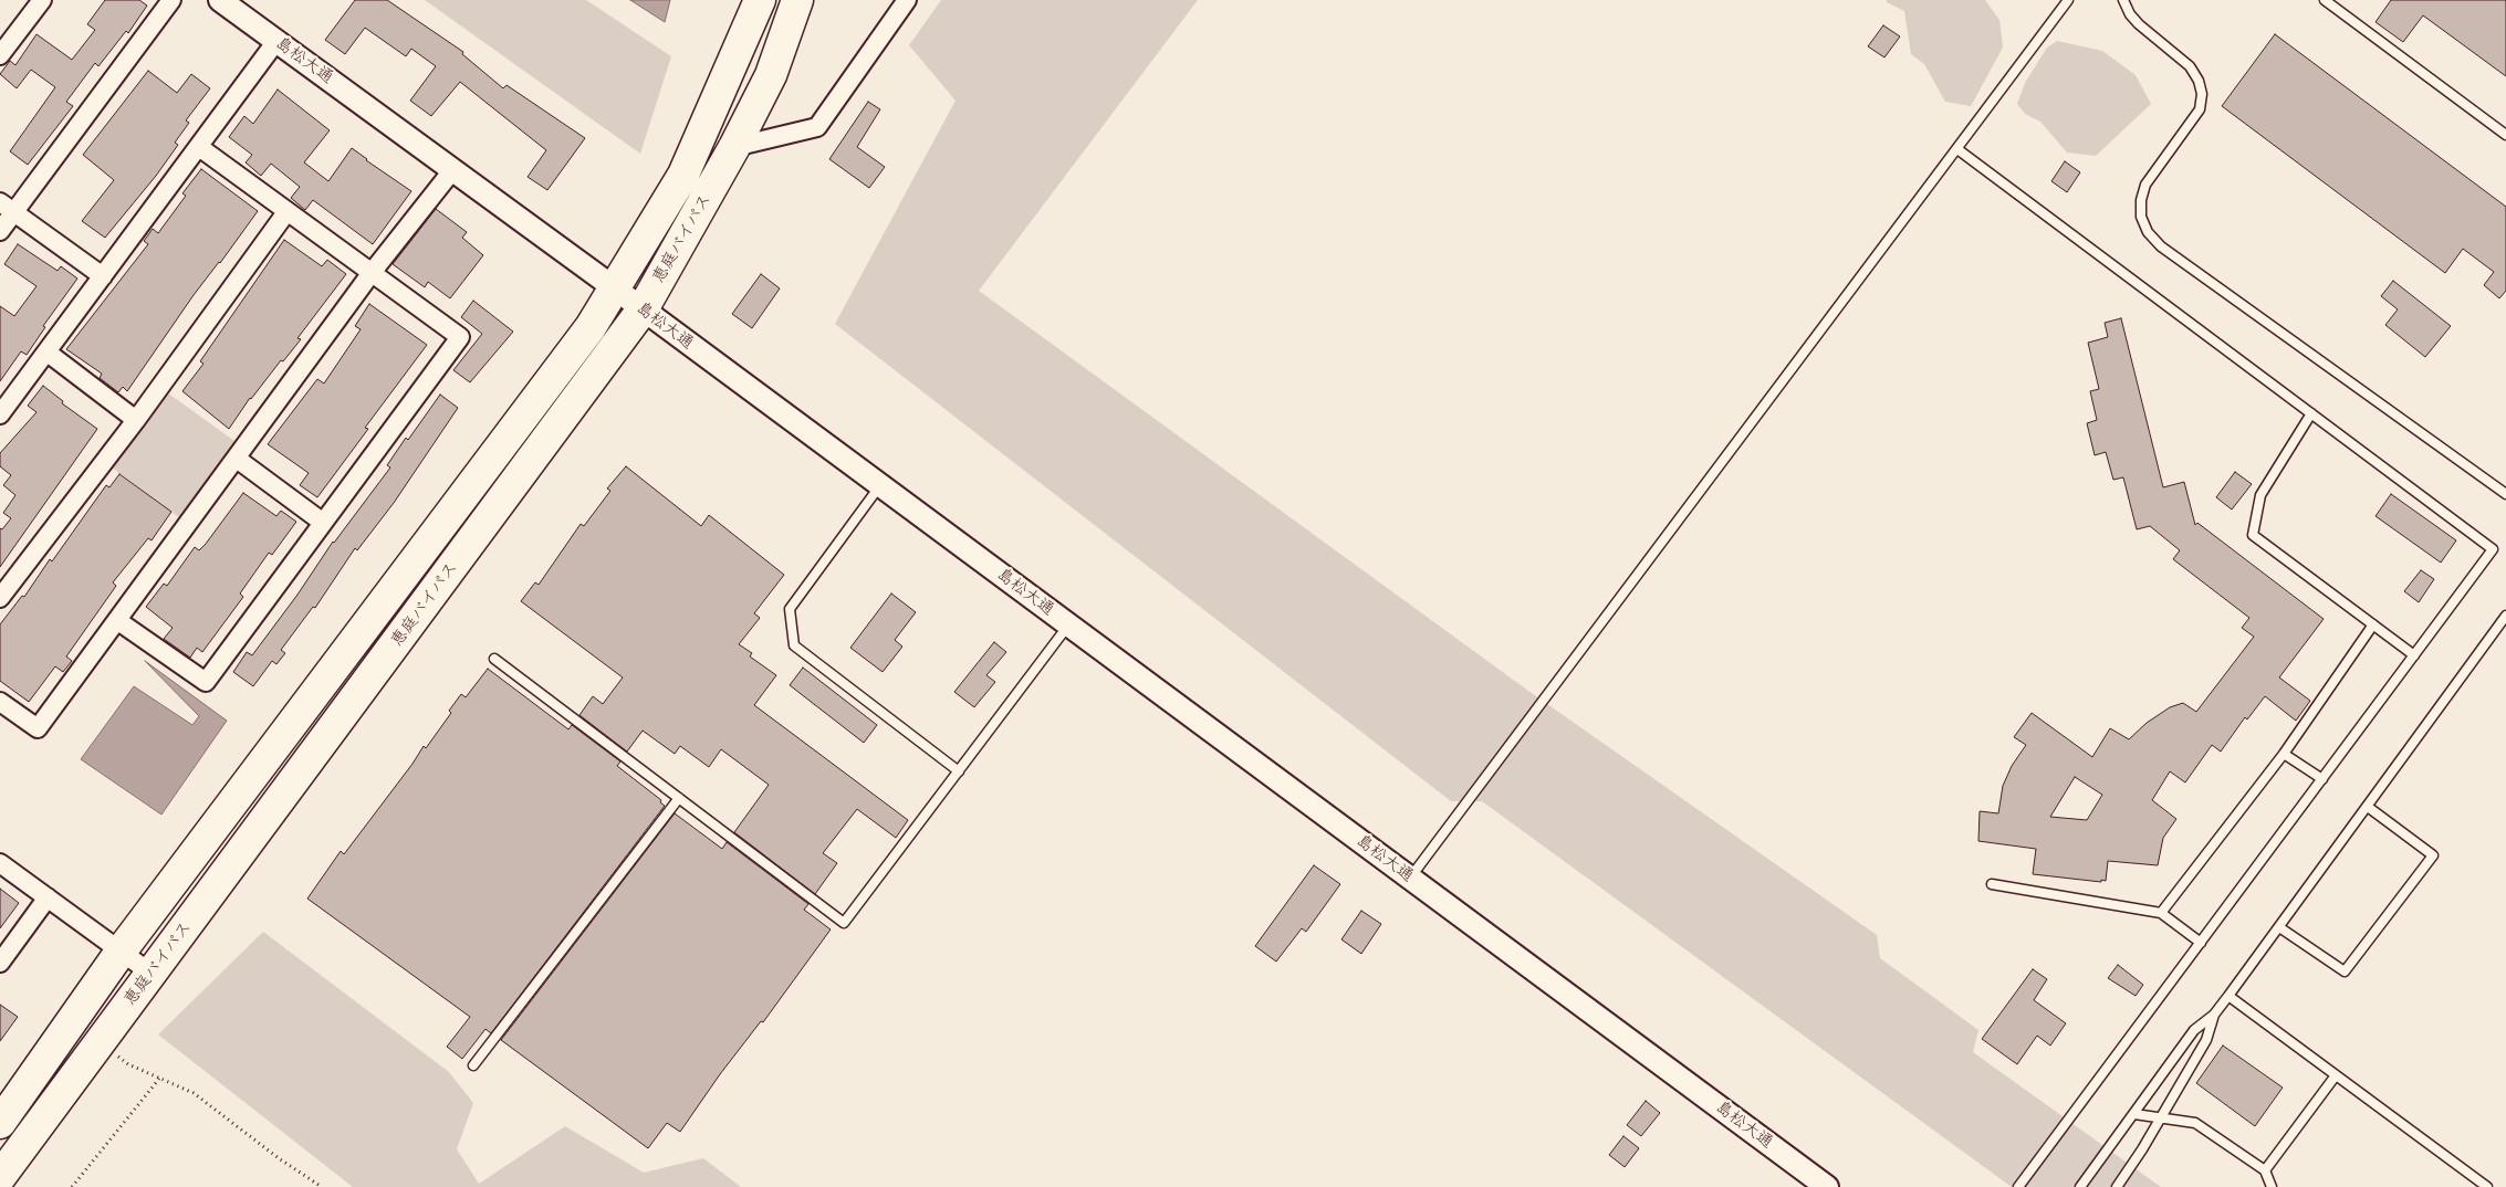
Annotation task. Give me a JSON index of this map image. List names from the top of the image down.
{
  "streets": {
    "highway": ["恵庭バイパス"],
    "street": ["島松大通"]
  },
  "crossings": [
    ["島松大通", "恵庭バイパス"]
  ]
}
